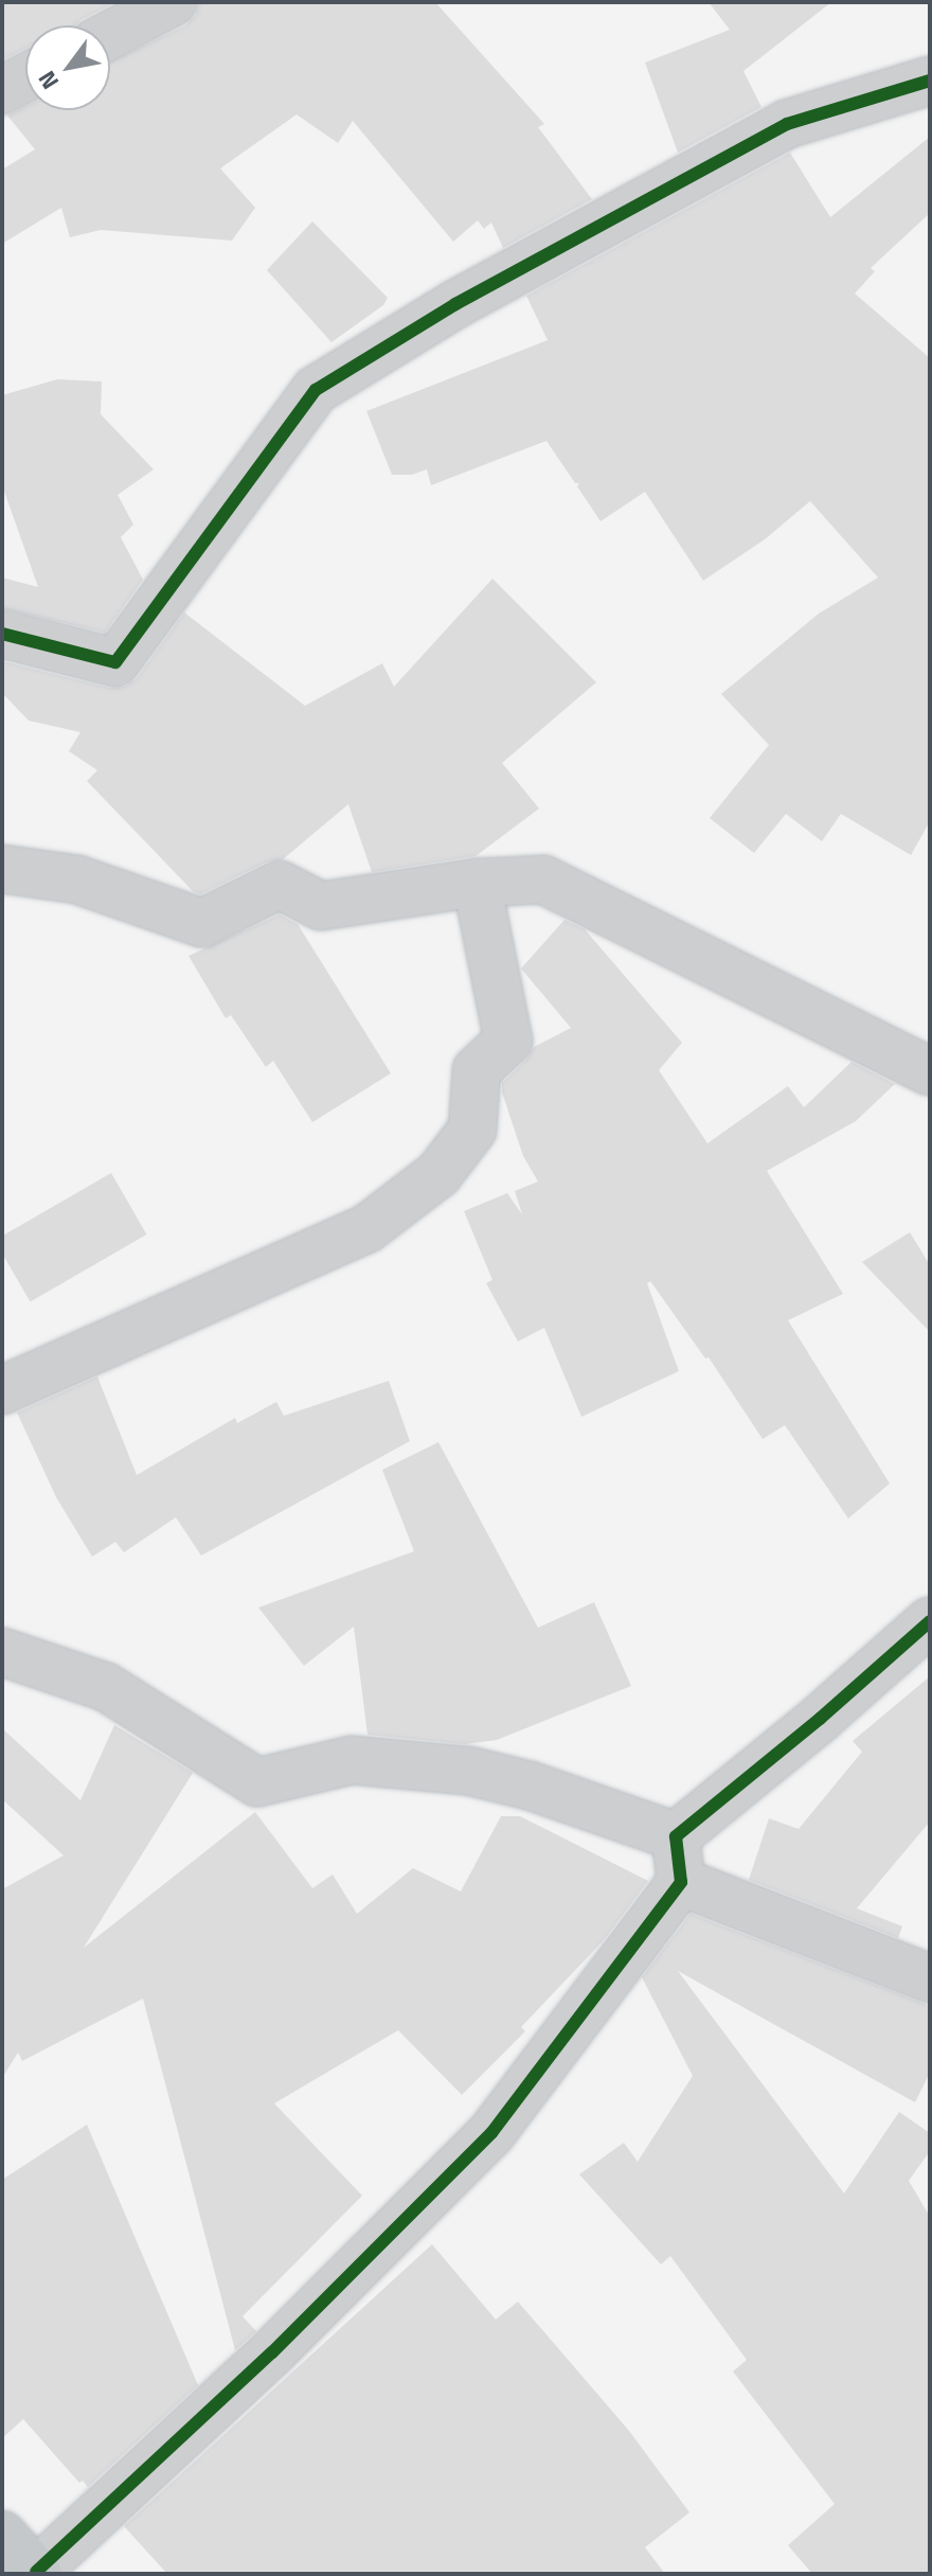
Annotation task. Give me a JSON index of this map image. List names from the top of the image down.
{
  "north": "bottom left"
}
